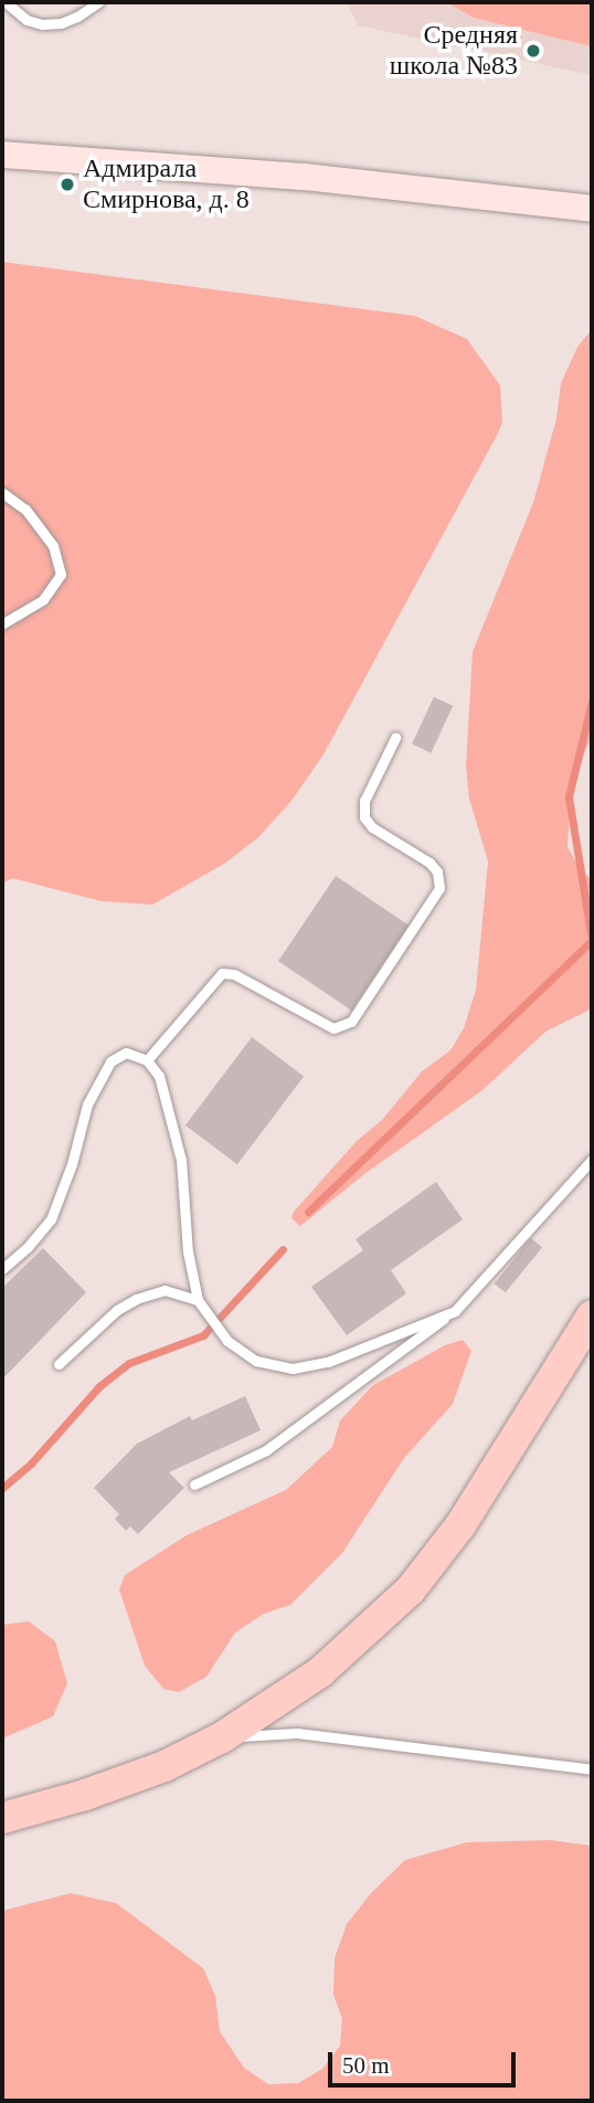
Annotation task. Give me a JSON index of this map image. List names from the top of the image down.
{
  "places": ["Средняя школа №83", "Адмирала Смирнова, д. 8"],
  "scale_bar": "50 m"
}
